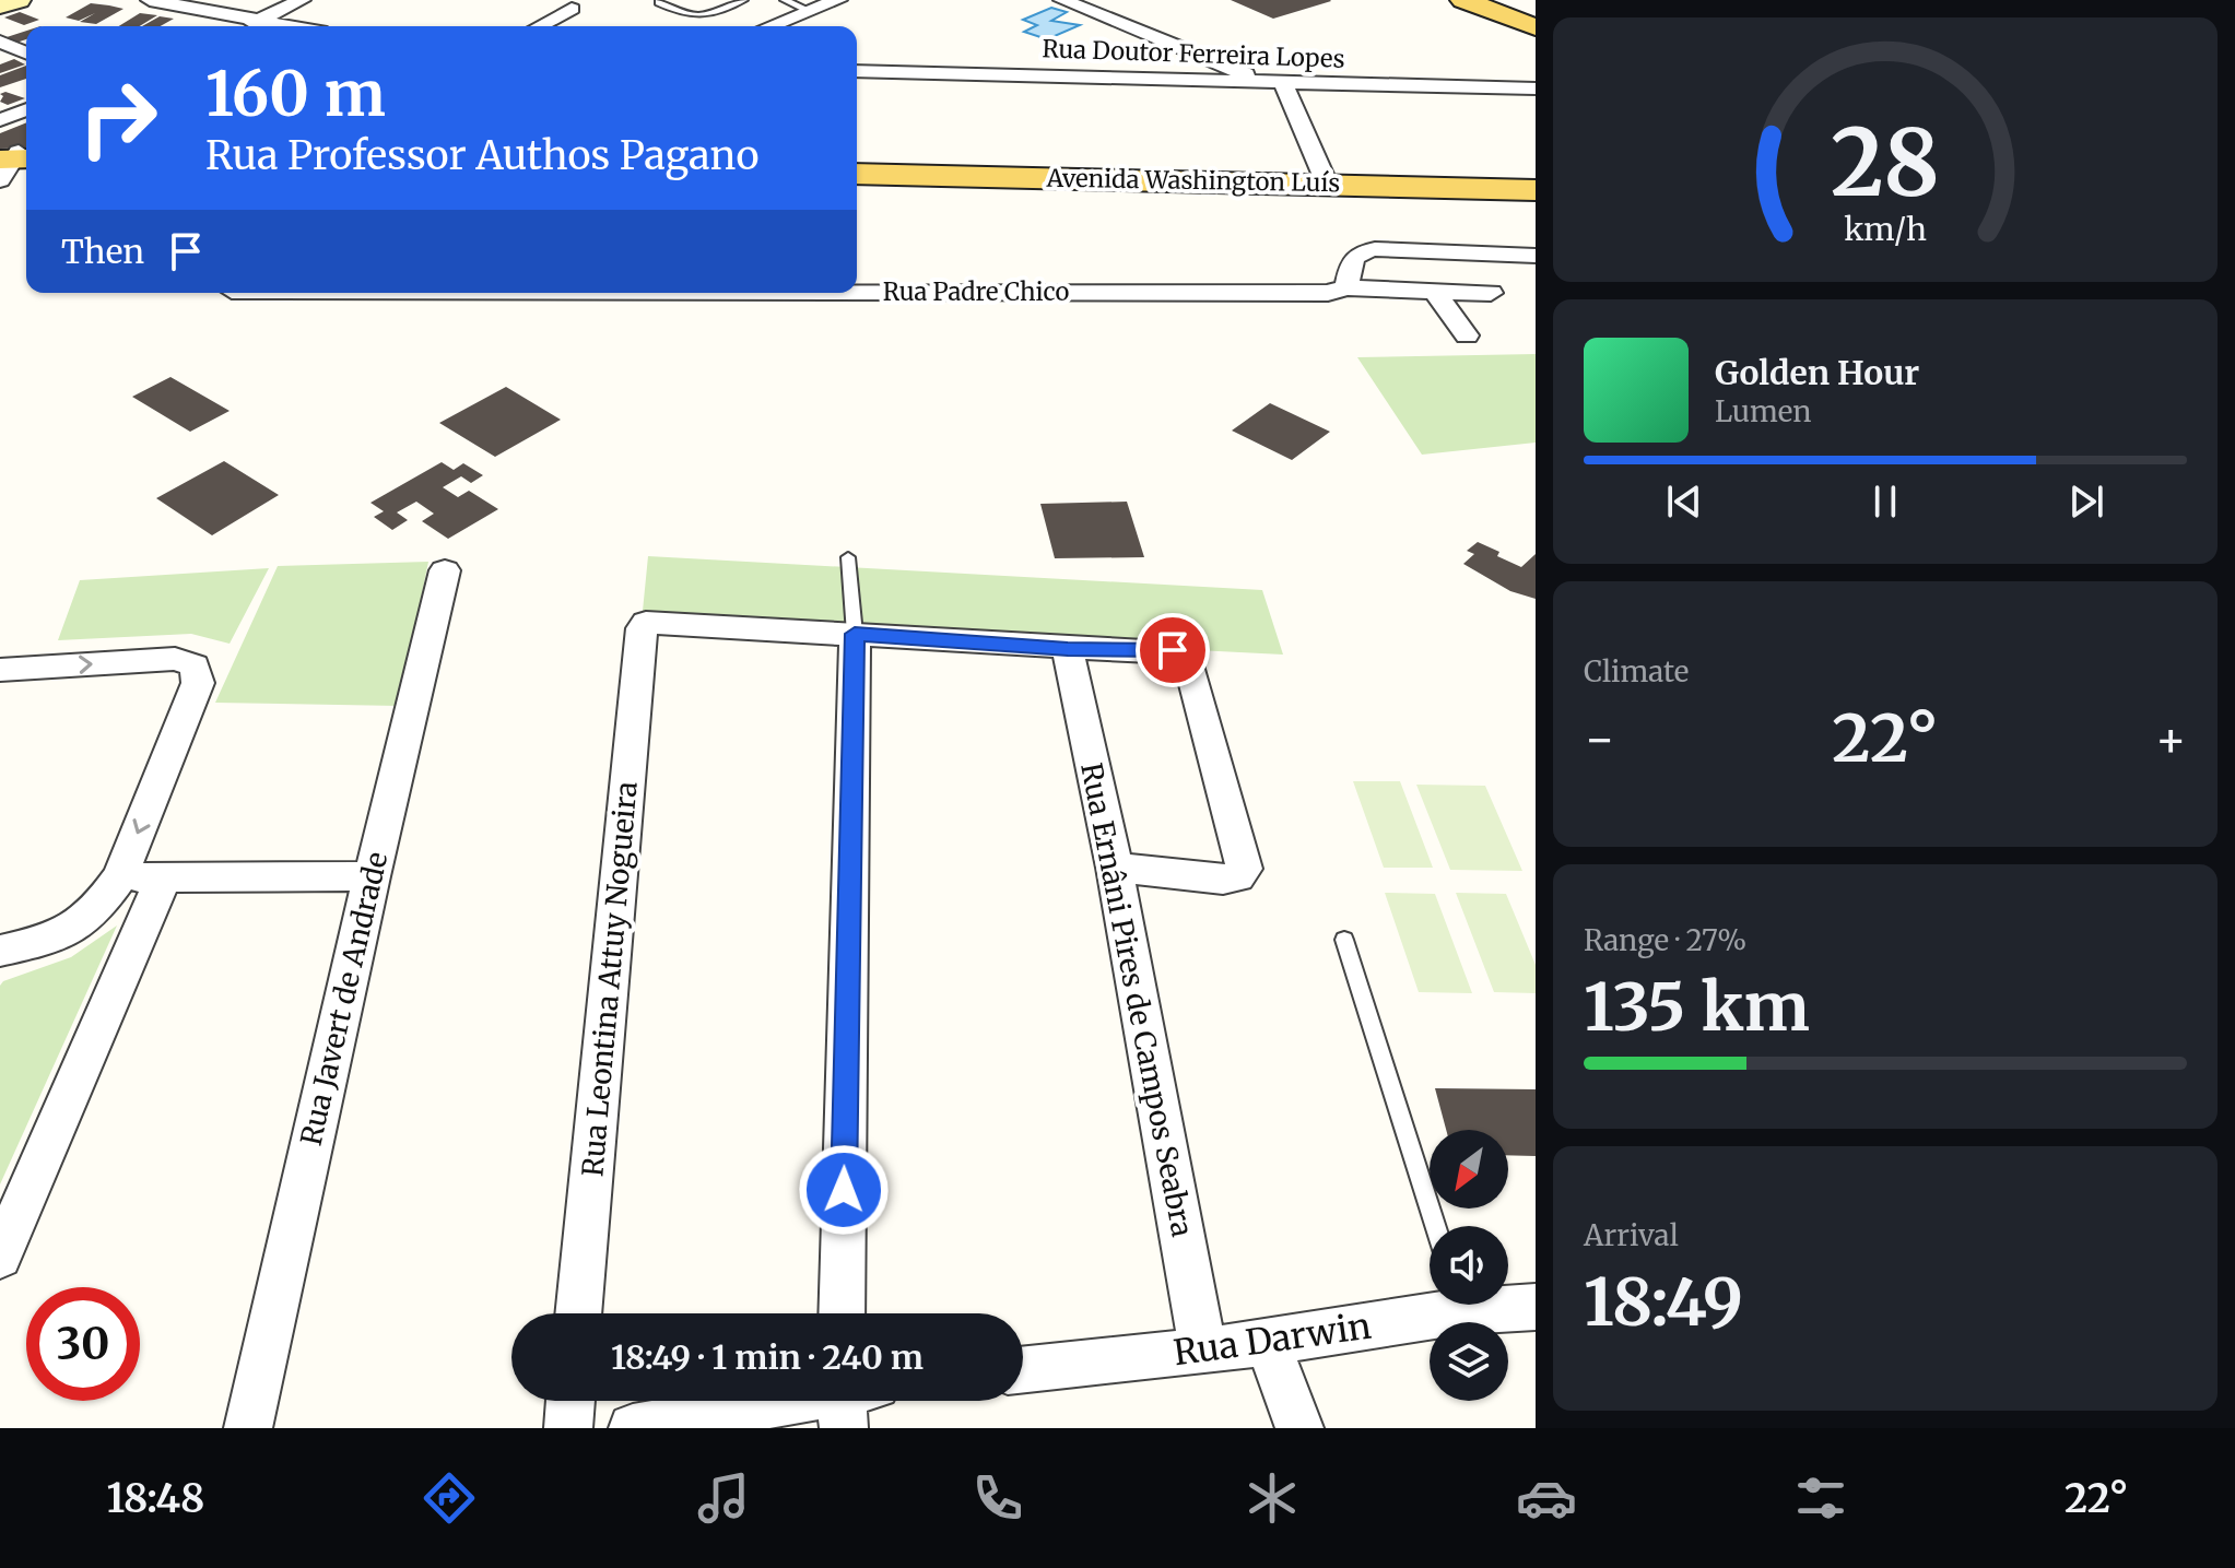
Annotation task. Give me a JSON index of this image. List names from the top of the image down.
{
  "streets": {
    "main road": ["Avenida Washington Luís"],
    "street": [
      "Rua Doutor Ferreira Lopes",
      "Rua Padre Chico",
      "Rua Leontina Attuy Nogueira",
      "Rua Javert de Andrade",
      "Rua Ernâni Pires de Campos Seabra",
      "Rua Darwin"
    ]
  },
  "crossings": [
    ["Rua Ernâni Pires de Campos Seabra", "Rua Darwin"]
  ],
  "north": "bottom left",
  "page": {
    "turn": ["160 m", "Rua Professor Authos Pagano"],
    "then": "Then",
    "song": ["Golden Hour", "Lumen"],
    "tile": [
      "Climate",
      ["Range · 27%", "135 km"],
      ["Arrival", "18:49"]
    ],
    "heat": ["−", "22°", "+"],
    "limit": "30",
    "trip": "18:49 · 1 min · 240 m",
    "tabs": ["18:48", "22°"],
    "gauge": ["28", "km/h"]
  }
}
